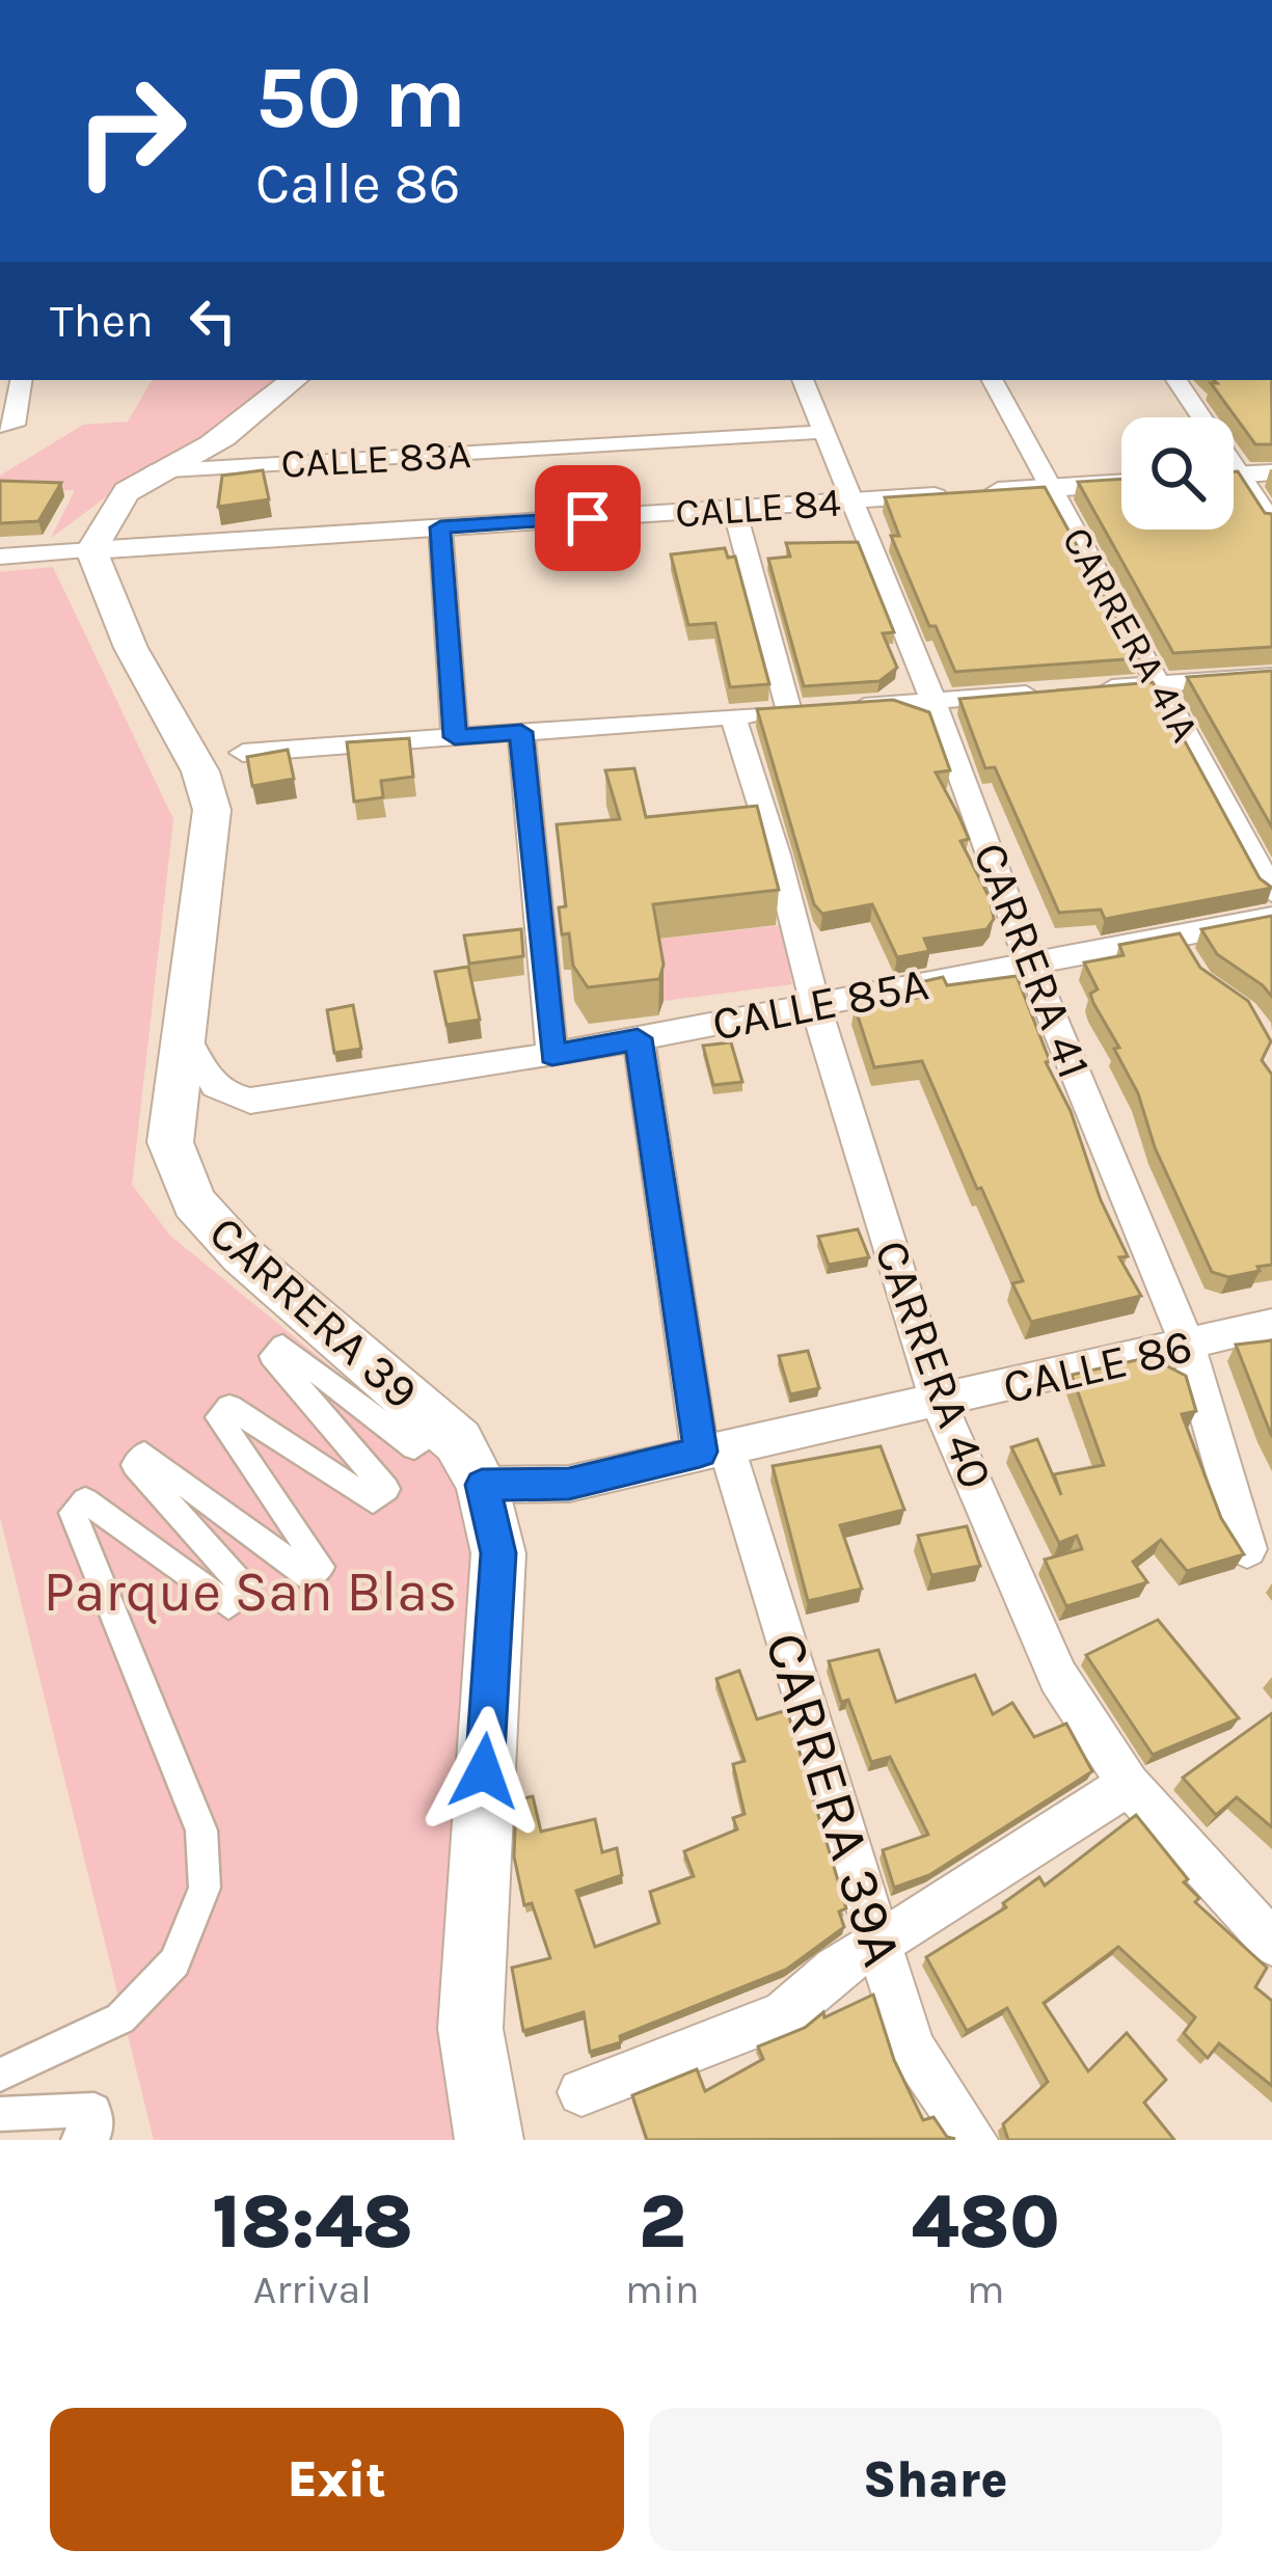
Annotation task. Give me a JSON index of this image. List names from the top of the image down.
{
  "streets": {
    "main road": ["CARRERA 39"],
    "street": [
      "CALLE 83A",
      "CALLE 84",
      "CARRERA 41A",
      "CARRERA 41",
      "CALLE 85A",
      "CARRERA 40",
      "CALLE 86",
      "CARRERA 39A"
    ]
  },
  "crossings": [
    ["CALLE 83A", "CARRERA 41"],
    ["CALLE 84", "CARRERA 41A"],
    ["CALLE 84", "CARRERA 41"],
    ["CALLE 84", "CARRERA 39"],
    ["CARRERA 41", "CALLE 85A"],
    ["CARRERA 41", "CALLE 86"],
    ["CALLE 85A", "CARRERA 39"],
    ["CALLE 85A", "CARRERA 40"],
    ["CALLE 85A", "CARRERA 39A"],
    ["CARRERA 39", "CALLE 86"],
    ["CARRERA 40", "CALLE 86"],
    ["CALLE 86", "CARRERA 39A"]
  ],
  "parks": ["Parque San Blas"],
  "page": {
    "turn": ["50 m", "Calle 86"],
    "then": "Then",
    "eta": [
      "18:48",
      "Arrival",
      "2",
      "min",
      "480",
      "m"
    ],
    "buttons": ["Exit", "Share"]
  }
}
